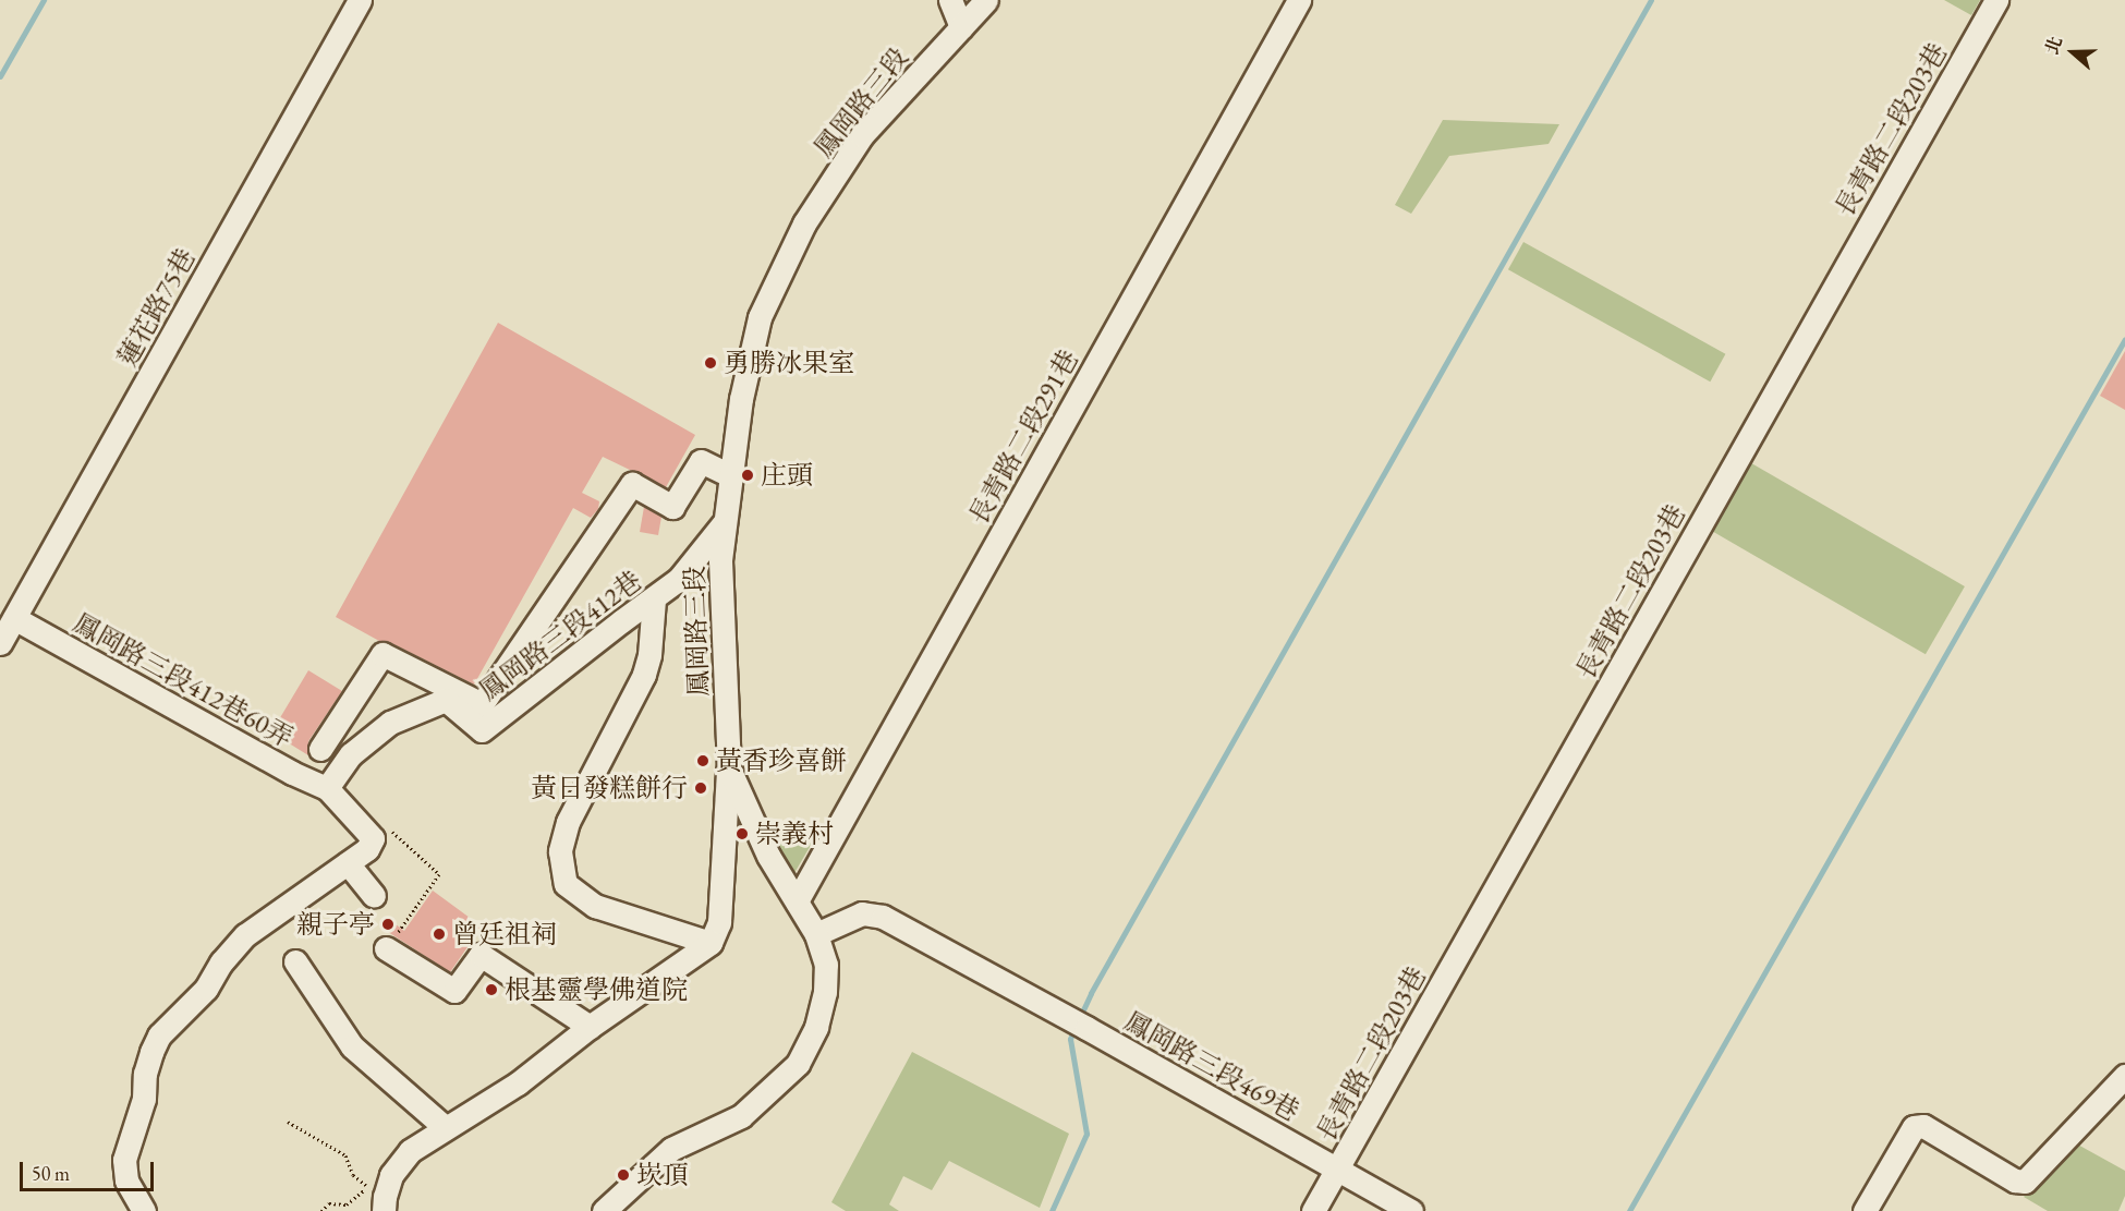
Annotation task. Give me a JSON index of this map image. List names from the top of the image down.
{
  "streets": {
    "street": [
      "鳳岡路三段",
      "長青路二段203巷",
      "蓮花路75巷",
      "長青路二段291巷",
      "鳳岡路三段412巷",
      "鳳岡路三段412巷60弄",
      "鳳岡路三段469巷"
    ]
  },
  "crossings": [
    ["鳳岡路三段", "長青路二段291巷"],
    ["鳳岡路三段", "鳳岡路三段412巷"],
    ["鳳岡路三段", "鳳岡路三段469巷"],
    ["長青路二段203巷", "鳳岡路三段469巷"],
    ["蓮花路75巷", "鳳岡路三段412巷60弄"],
    ["鳳岡路三段412巷", "鳳岡路三段412巷60弄"]
  ],
  "places": [
    "勇勝冰果室",
    "庄頭",
    "黃香珍喜餅",
    "黃日發糕餅行",
    "崇義村",
    "親子亭",
    "曾廷祖祠",
    "根基靈學佛道院",
    "崁頂"
  ],
  "scale_bar": "50 m",
  "north": "left"
}
